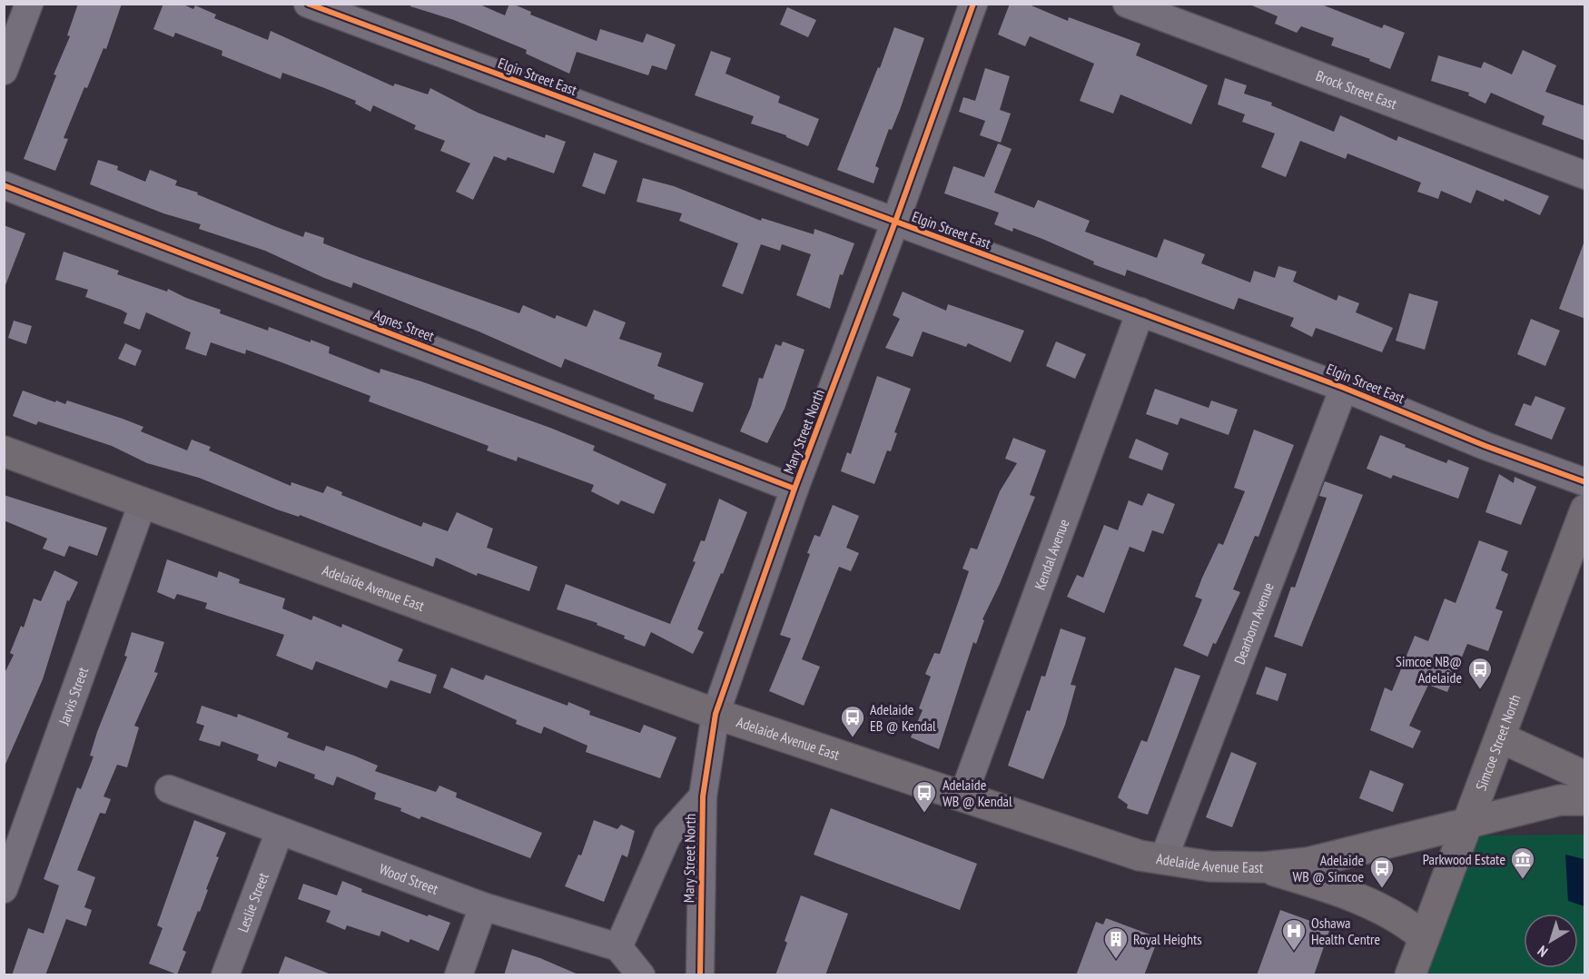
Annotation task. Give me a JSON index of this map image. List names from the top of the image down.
{
  "streets": {
    "main road": ["Adelaide Avenue East", "Simcoe Street North"],
    "street": [
      "Elgin Street East",
      "Brock Street East",
      "Agnes Street",
      "Mary Street North",
      "Kendal Avenue",
      "Dearborn Avenue",
      "Jarvis Street",
      "Wood Street",
      "Leslie Street"
    ]
  },
  "crossings": [
    ["Elgin Street East", "Mary Street North"],
    ["Elgin Street East", "Kendal Avenue"],
    ["Elgin Street East", "Dearborn Avenue"],
    ["Agnes Street", "Mary Street North"],
    ["Mary Street North", "Adelaide Avenue East"],
    ["Mary Street North", "Wood Street"],
    ["Kendal Avenue", "Adelaide Avenue East"],
    ["Adelaide Avenue East", "Dearborn Avenue"],
    ["Adelaide Avenue East", "Jarvis Street"],
    ["Adelaide Avenue East", "Simcoe Street North"],
    ["Wood Street", "Leslie Street"]
  ],
  "places": {
    "bus stop": [
      "Simcoe NB@ Adelaide",
      "Adelaide EB @ Kendal",
      "Adelaide WB @ Kendal",
      "Adelaide WB @ Simcoe"
    ],
    "museum": ["Parkwood Estate"],
    "hospital": ["Oshawa Health Centre"],
    "building": ["Royal Heights"]
  },
  "north": "bottom left"
}
